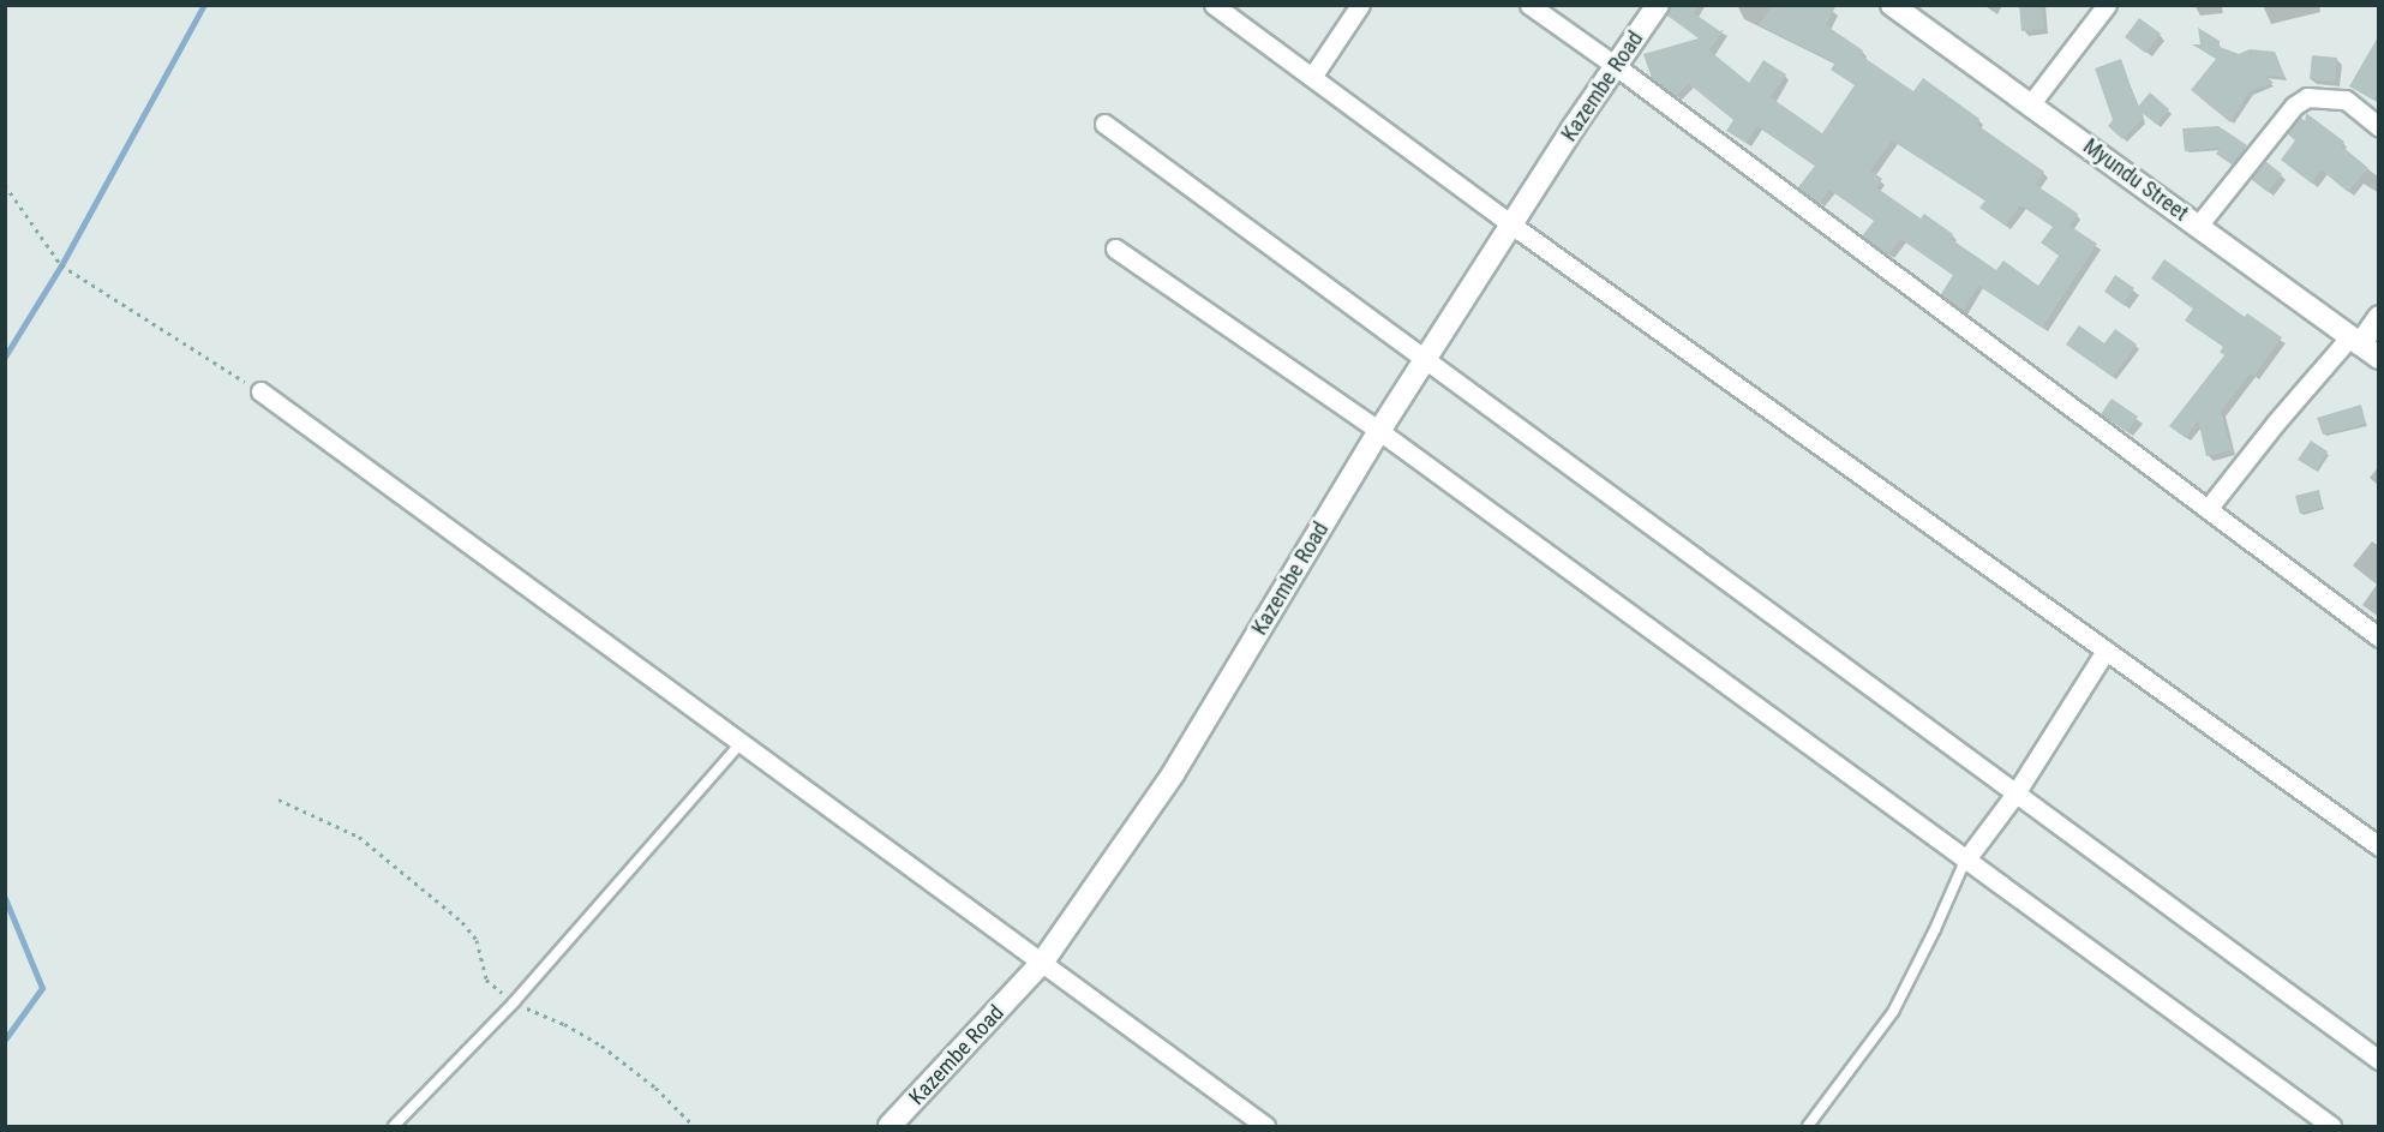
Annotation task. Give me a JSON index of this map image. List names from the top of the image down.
{
  "streets": {
    "main road": ["Kazembe Road", "Myundu Street"]
  }
}
